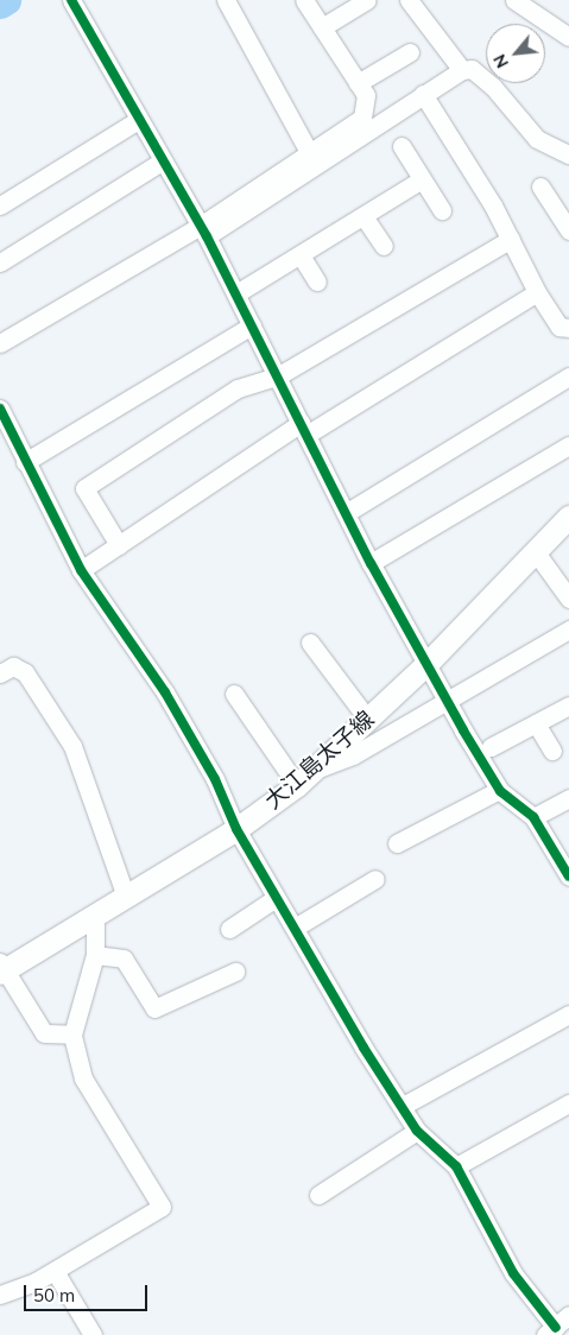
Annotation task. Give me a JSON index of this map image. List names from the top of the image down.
{
  "streets": {
    "main road": ["大江島太子線"]
  },
  "scale_bar": "50 m",
  "north": "bottom left"
}
